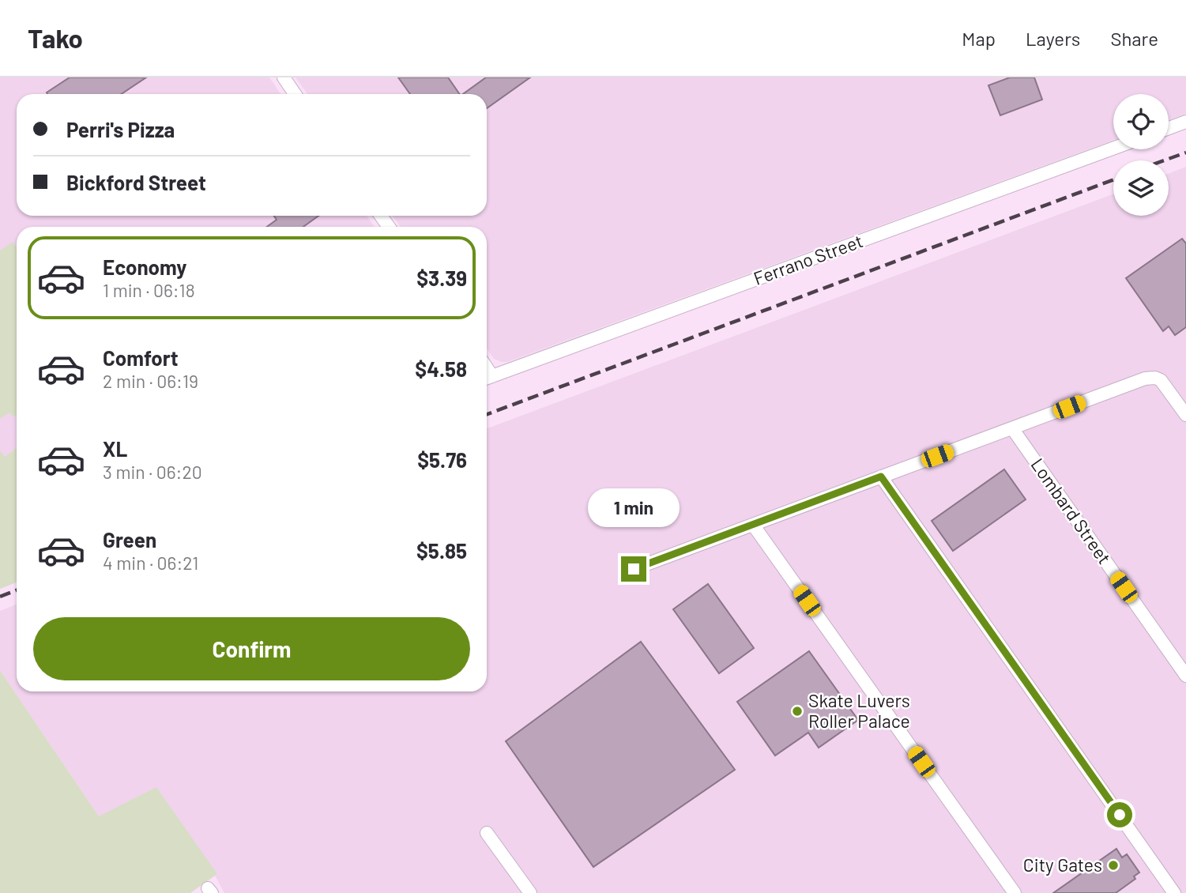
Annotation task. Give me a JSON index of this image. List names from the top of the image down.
{
  "streets": {
    "street": ["Ferrano Street", "Lombard Street"]
  },
  "places": ["Skate Luvers Roller Palace", "City Gates"],
  "page": {
    "header": "Tako",
    "nav": ["Map", "Layers", "Share"],
    "banner": ["Perri's Pizza", "Bickford Street"],
    "list": [
      {
        "name": "Economy",
        "note": "1 min · 06:18",
        "value": "$3.39"
      },
      {
        "name": "Comfort",
        "note": "2 min · 06:19",
        "value": "$4.58"
      },
      {
        "name": "XL",
        "note": "3 min · 06:20",
        "value": "$5.76"
      },
      {
        "name": "Green",
        "note": "4 min · 06:21",
        "value": "$5.85"
      }
    ],
    "bubble": "1 min",
    "buttons": "Confirm"
  }
}
